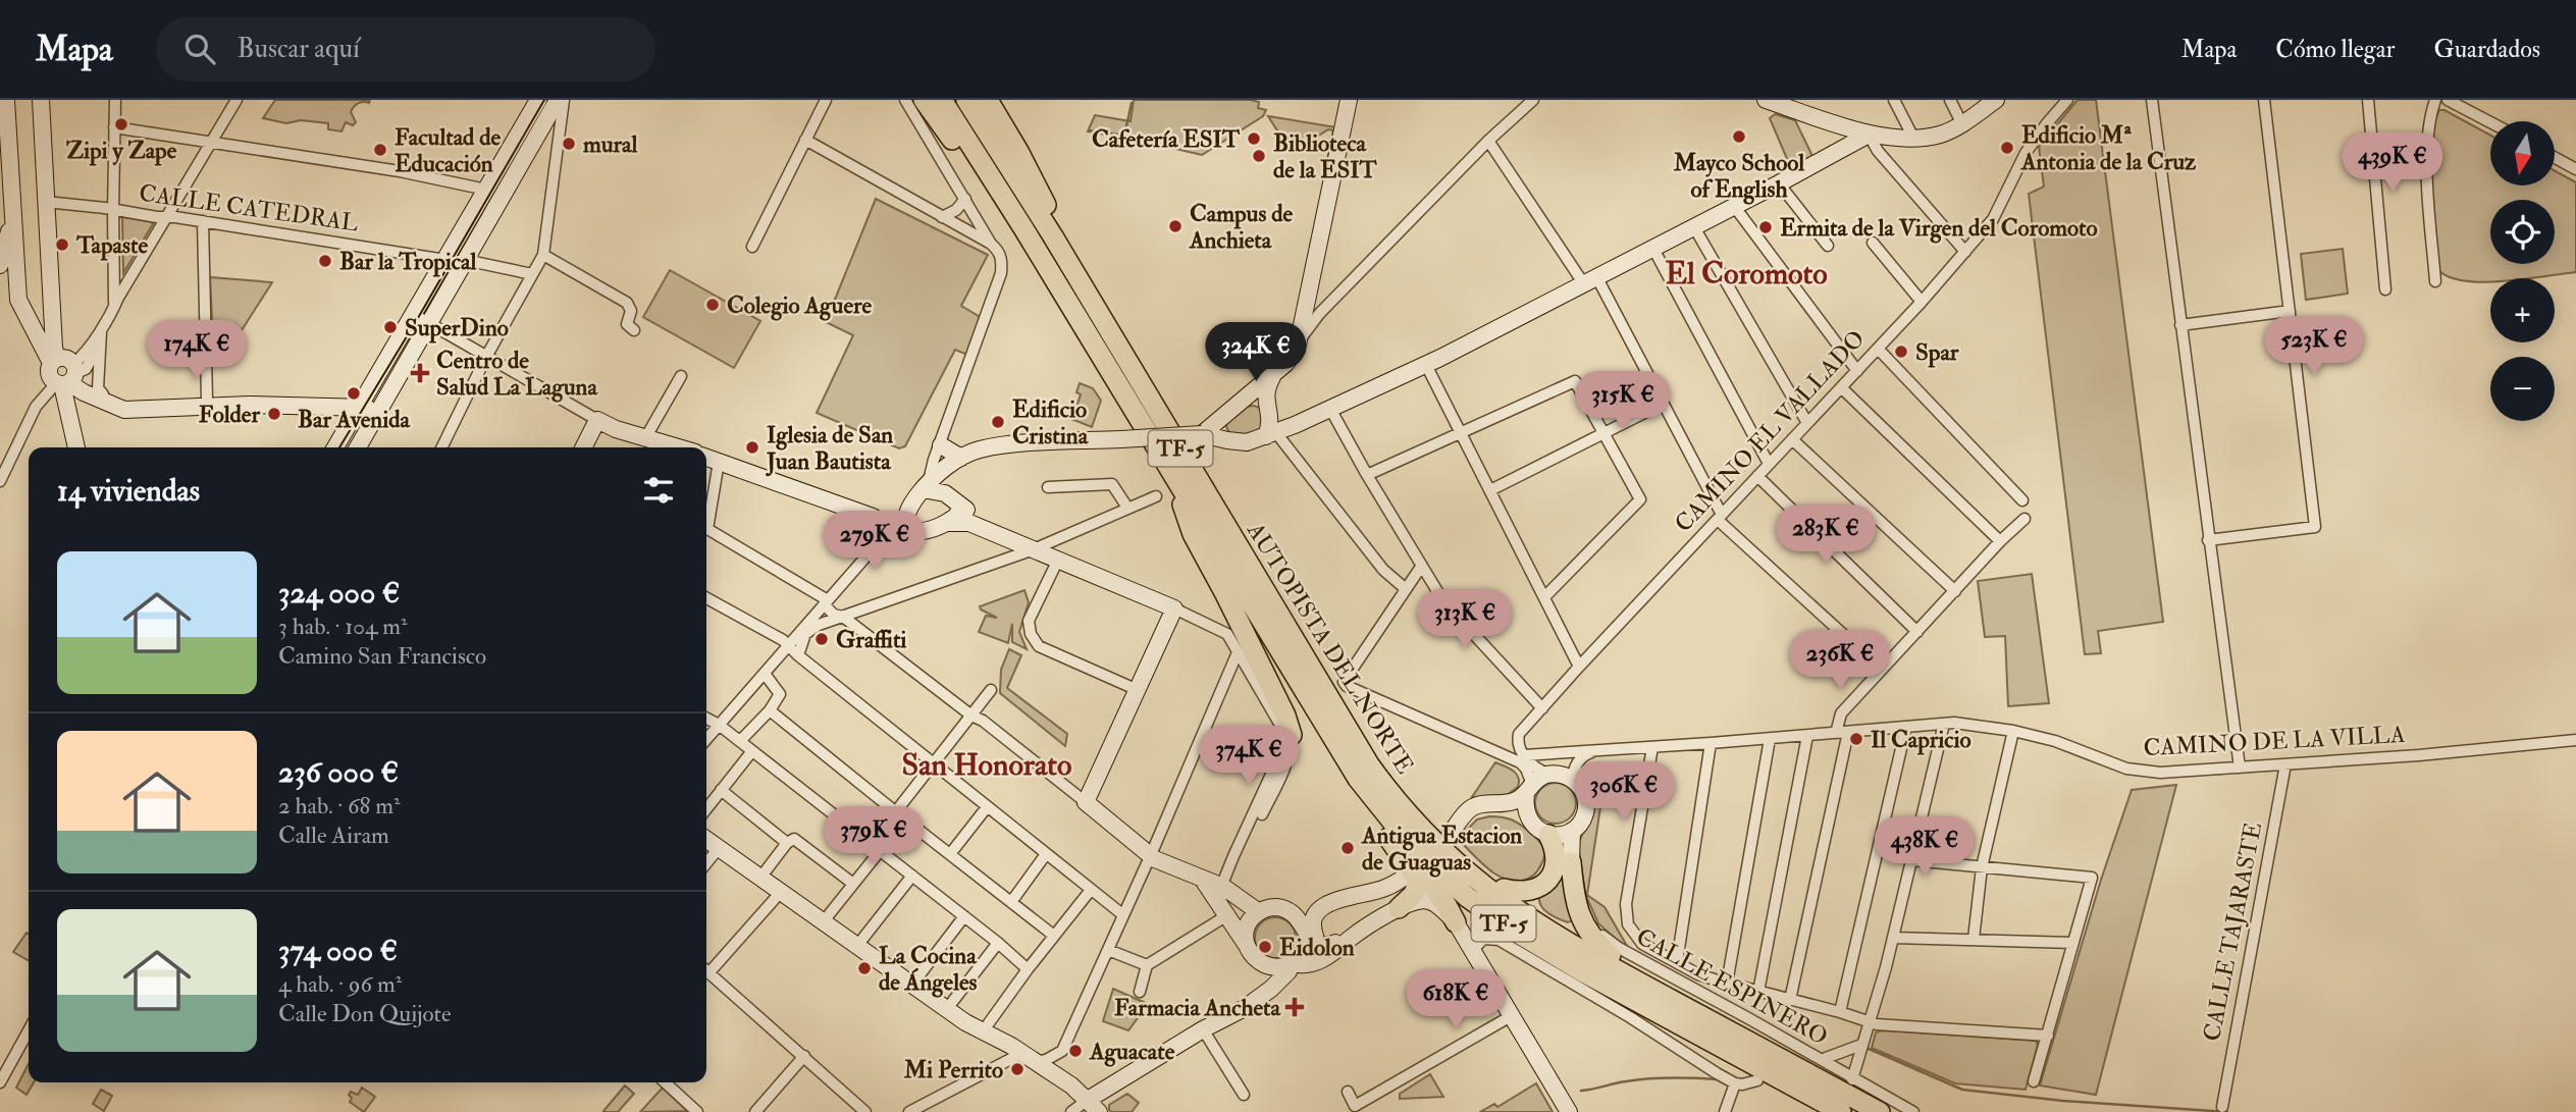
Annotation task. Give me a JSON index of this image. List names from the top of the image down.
{
  "streets": {
    "highway": ["TF-5", "AUTOPISTA DEL NORTE"],
    "street": [
      "CALLE CATEDRAL",
      "CAMINO EL VALLADO",
      "CAMINO DE LA VILLA",
      "CALLE TAJARASTE",
      "CALLE ESPINERO"
    ]
  },
  "crossings": [
    ["CAMINO EL VALLADO", "CAMINO DE LA VILLA"],
    ["CAMINO DE LA VILLA", "CALLE TAJARASTE"]
  ],
  "districts": ["El Coromoto", "San Honorato"],
  "places": {
    "other": [
      "Zipi y Zape",
      "Mayco School of English",
      "Cafetería ESIT",
      "mural",
      "Edificio Mª Antonia de la Cruz",
      "Facultad de Educación",
      "Biblioteca de la ESIT",
      "Campus de Anchieta",
      "Ermita de la Virgen del Coromoto",
      "Tapaste",
      "Bar la Tropical",
      "Colegio Aguere",
      "SuperDino",
      "Spar",
      "Bar Avenida",
      "Folder",
      "Edificio Cristina",
      "Iglesia de San Juan Bautista",
      "Graffiti",
      "Il Capricio",
      "Antigua Estacion de Guaguas",
      "Eidolon",
      "La Cocina de Ángeles",
      "Aguacate",
      "Mi Perrito"
    ],
    "health": ["Centro de Salud La Laguna", "Farmacia Ancheta"]
  },
  "north": "bottom",
  "page": {
    "header": "Mapa",
    "search": "Buscar aquí",
    "nav": ["Mapa", "Cómo llegar", "Guardados"],
    "map_buttons": ["+", "−"],
    "price": [
      "439K €",
      "523K €",
      "174K €",
      "324K €",
      "315K €",
      "283K €",
      "279K €",
      "313K €",
      "236K €",
      "374K €",
      "306K €",
      "379K €",
      "438K €",
      "618K €"
    ],
    "heading": "14 viviendas",
    "list": [
      {
        "name": "324 000 €",
        "note": "3 hab. · 104 m² · Camino San Francisco"
      },
      {
        "name": "236 000 €",
        "note": "2 hab. · 68 m² · Calle Airam"
      },
      {
        "name": "374 000 €",
        "note": "4 hab. · 96 m² · Calle Don Quijote"
      }
    ]
  }
}
